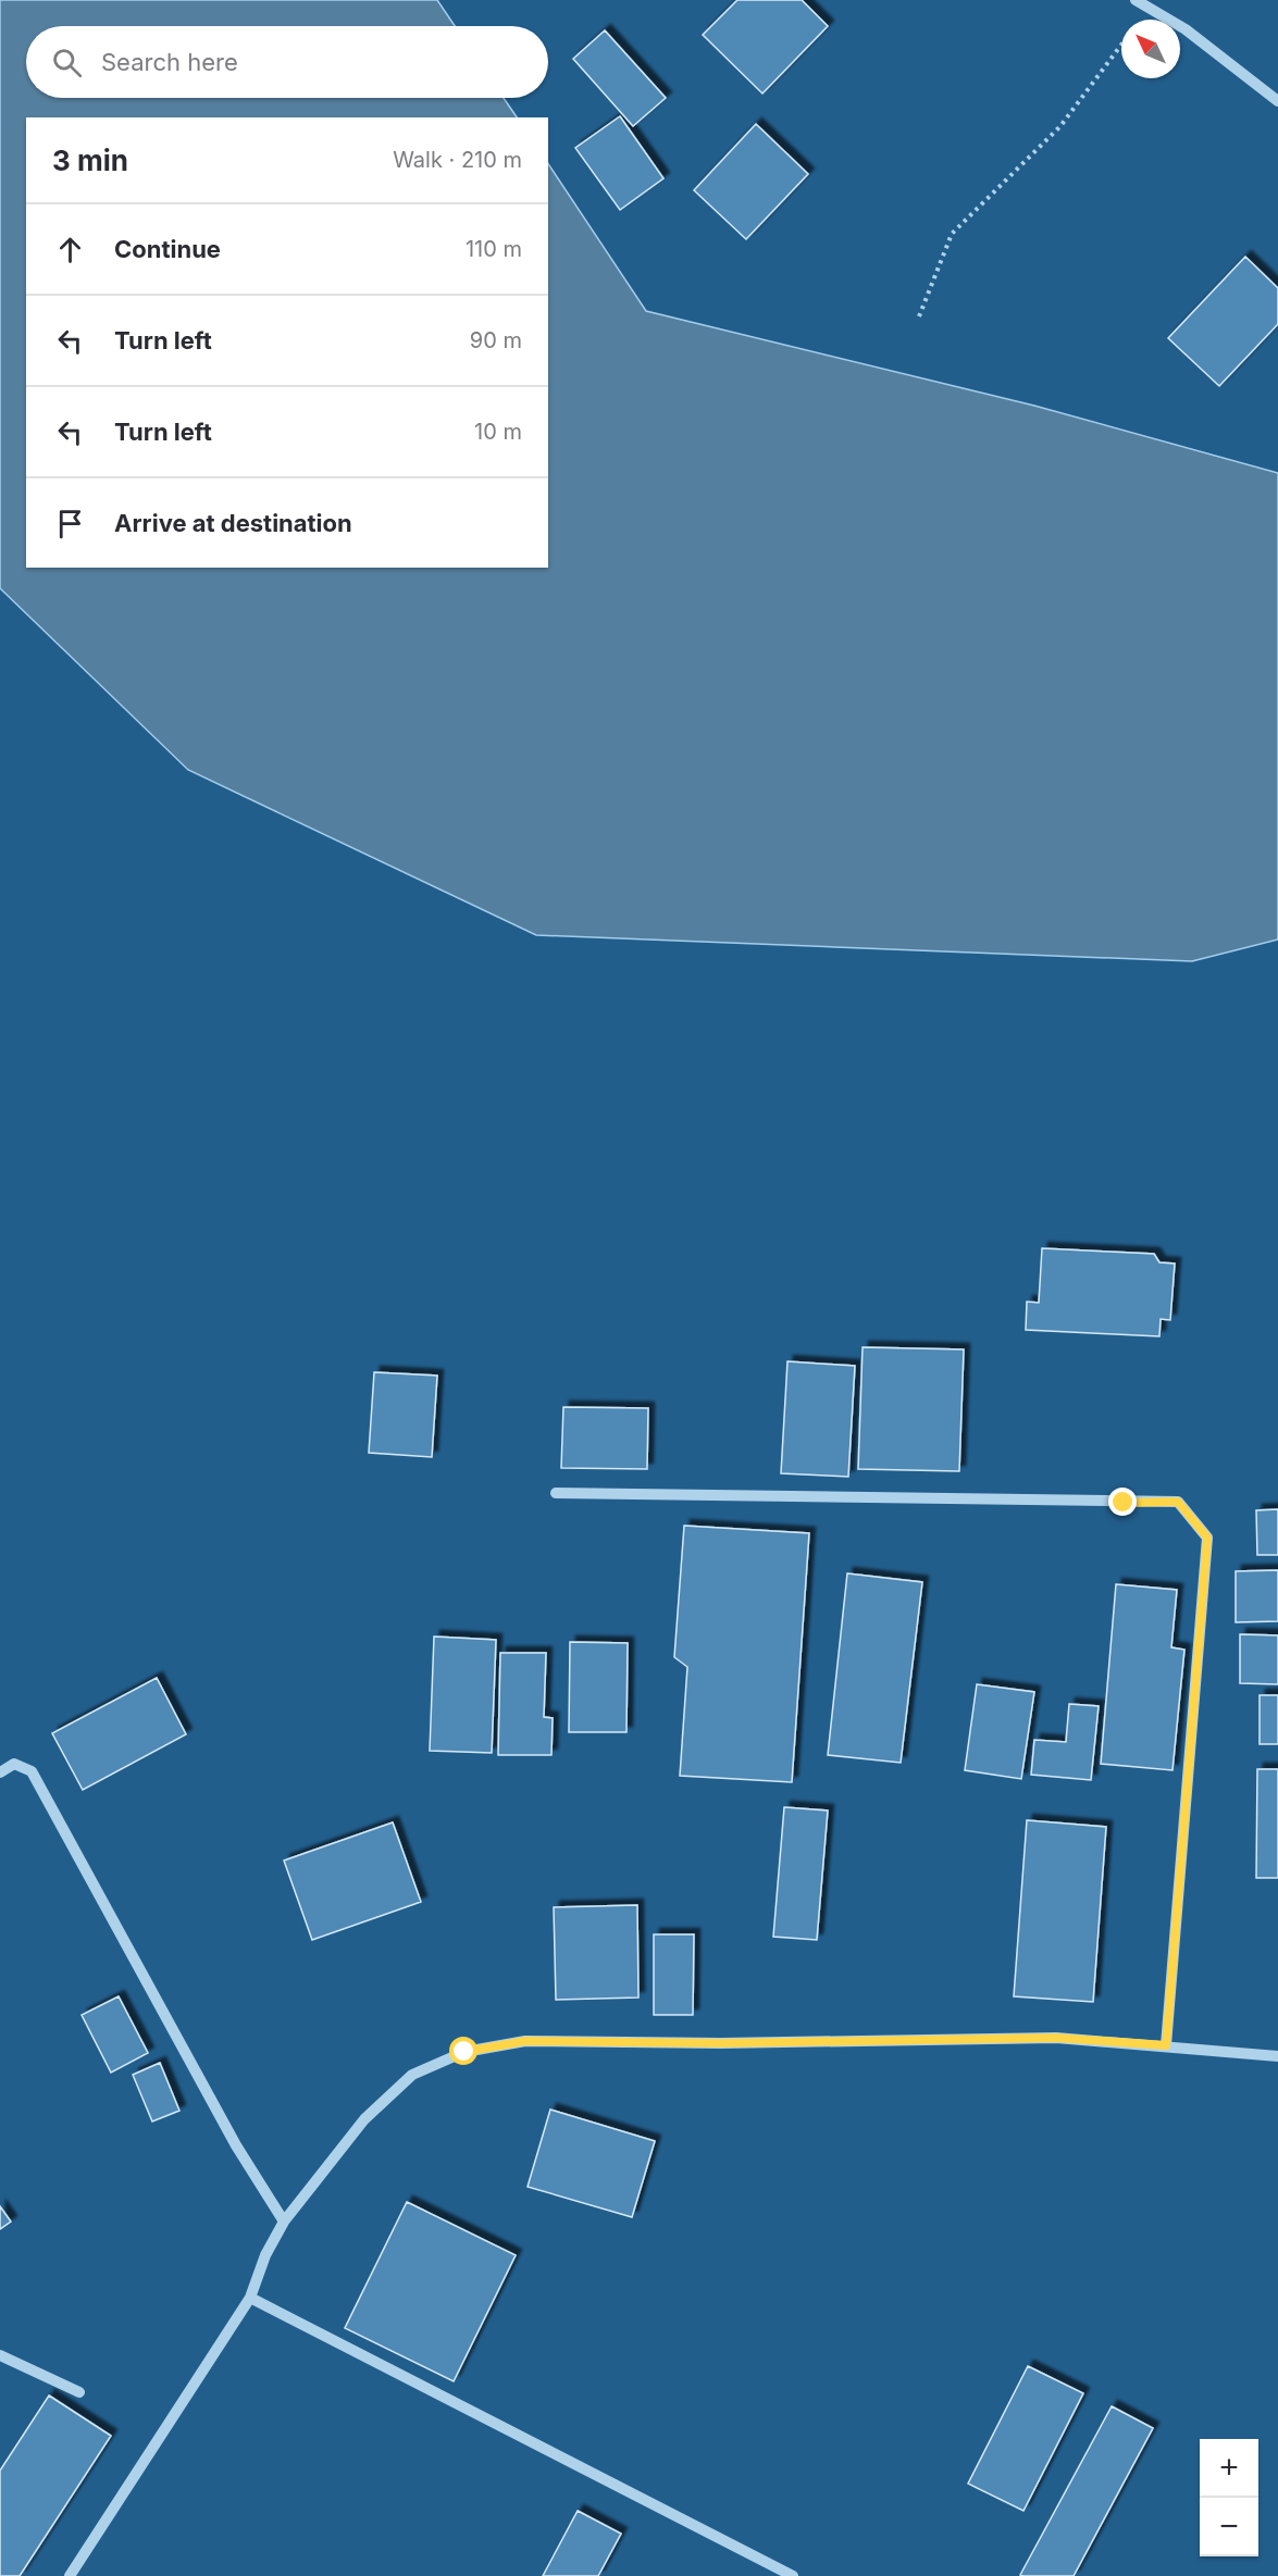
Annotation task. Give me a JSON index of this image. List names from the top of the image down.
{
  "north": "top left",
  "page": {
    "search": "Search here",
    "heading": ["3 min", "Walk · 210 m"],
    "list": [
      ["Continue", "110 m"],
      ["Turn left", "90 m"],
      ["Turn left", "10 m"],
      "Arrive at destination"
    ],
    "map_buttons": ["+", "−"]
  }
}
